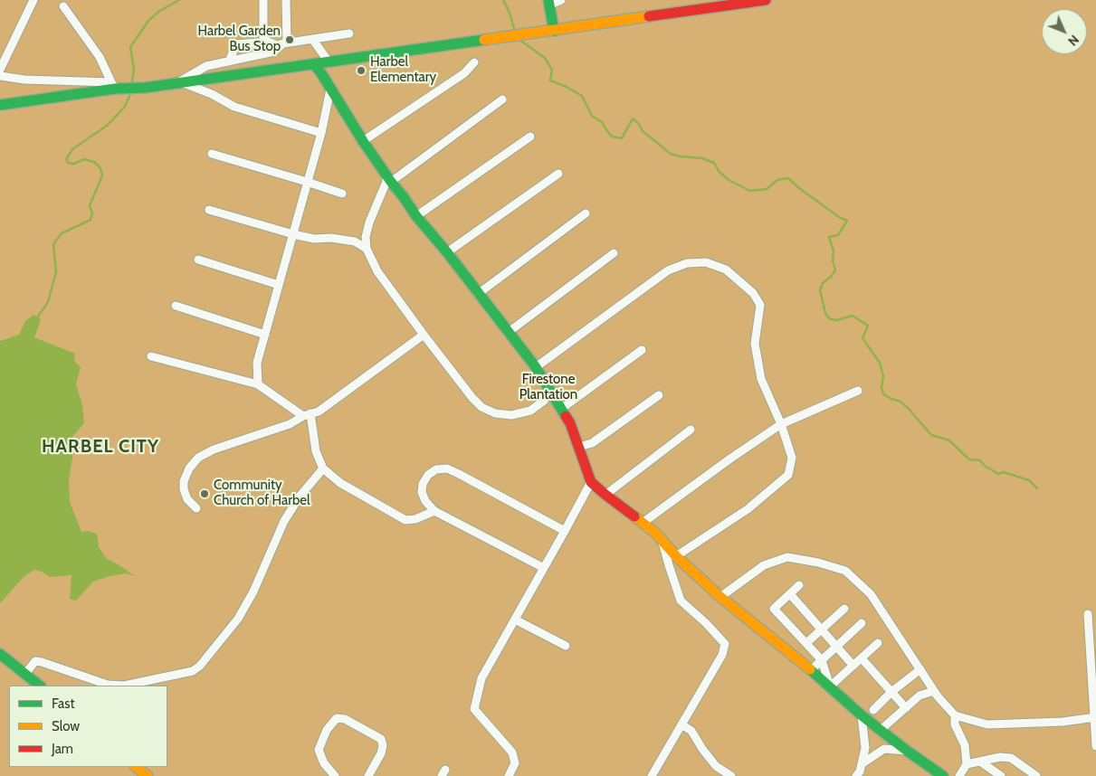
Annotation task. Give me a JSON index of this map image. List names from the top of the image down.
{
  "districts": ["HARBEL CITY"],
  "parks": ["Firestone Plantation"],
  "places": ["Harbel Garden Bus Stop", "Harbel Elementary", "Community Church of Harbel"],
  "legend": ["Fast", "Slow", "Jam"],
  "north": "bottom right"
}
